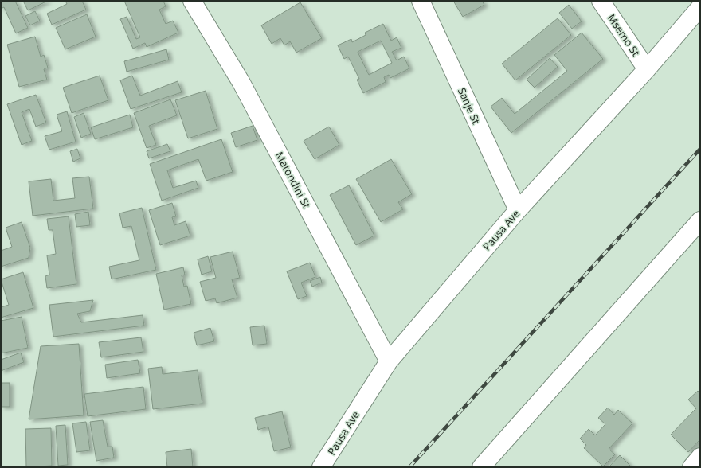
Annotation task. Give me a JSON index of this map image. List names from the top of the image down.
{
  "streets": {
    "street": [
      "Msemo St",
      "Sanje St",
      "Matondini St",
      "Pausa Ave"
    ]
  },
  "crossings": [
    ["Msemo St", "Pausa Ave"],
    ["Sanje St", "Pausa Ave"],
    ["Matondini St", "Pausa Ave"]
  ]
}
